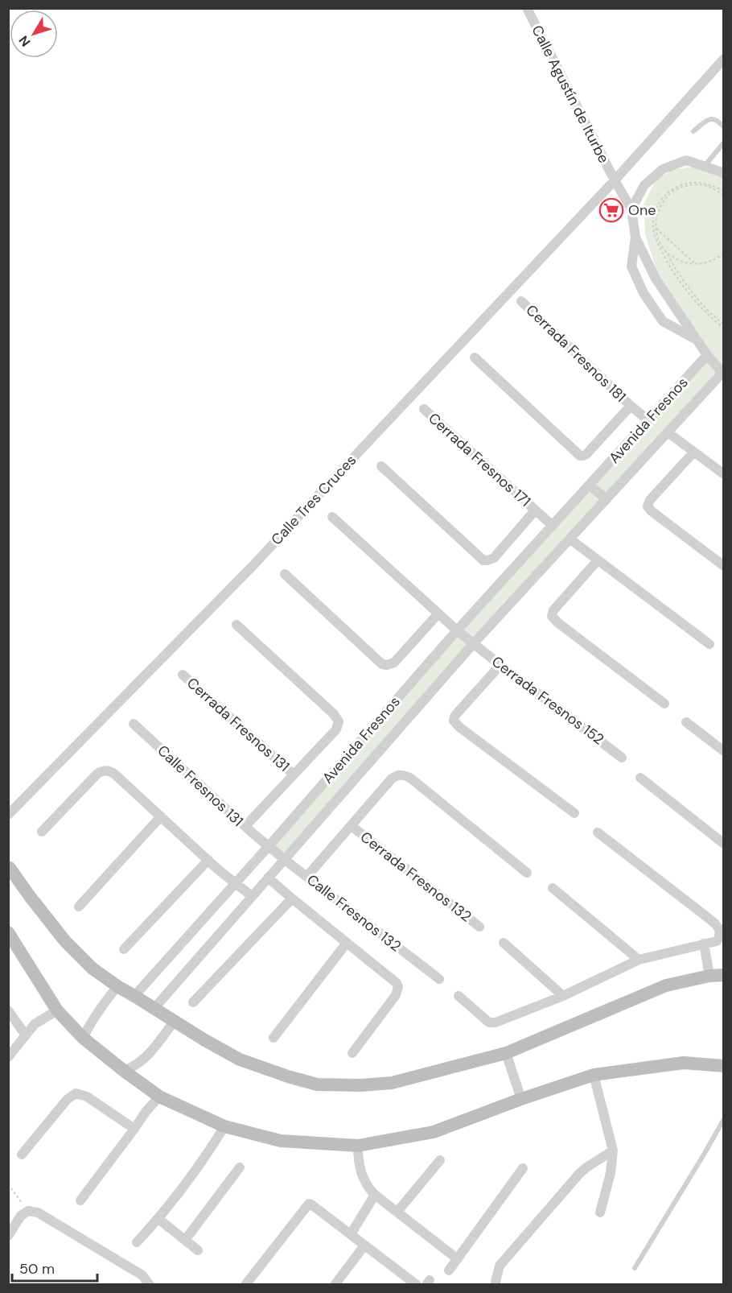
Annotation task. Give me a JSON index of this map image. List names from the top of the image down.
{
  "streets": {
    "street": [
      "Calle Agustín de Iturbe",
      "Cerrada Fresnos 181",
      "Avenida Fresnos",
      "Cerrada Fresnos 171",
      "Calle Tres Cruces",
      "Cerrada Fresnos 152",
      "Cerrada Fresnos 131",
      "Calle Fresnos 131",
      "Cerrada Fresnos 132",
      "Calle Fresnos 132"
    ]
  },
  "crossings": [
    ["Calle Agustín de Iturbe", "Calle Tres Cruces"],
    ["Cerrada Fresnos 181", "Avenida Fresnos"],
    ["Avenida Fresnos", "Cerrada Fresnos 171"],
    ["Avenida Fresnos", "Cerrada Fresnos 152"],
    ["Avenida Fresnos", "Calle Fresnos 131"],
    ["Avenida Fresnos", "Calle Fresnos 132"],
    ["Cerrada Fresnos 131", "Calle Fresnos 131"],
    ["Calle Fresnos 131", "Calle Fresnos 132"],
    ["Cerrada Fresnos 132", "Calle Fresnos 132"]
  ],
  "places": {
    "supermarket": ["One"]
  },
  "scale_bar": "50 m",
  "north": "bottom left"
}
